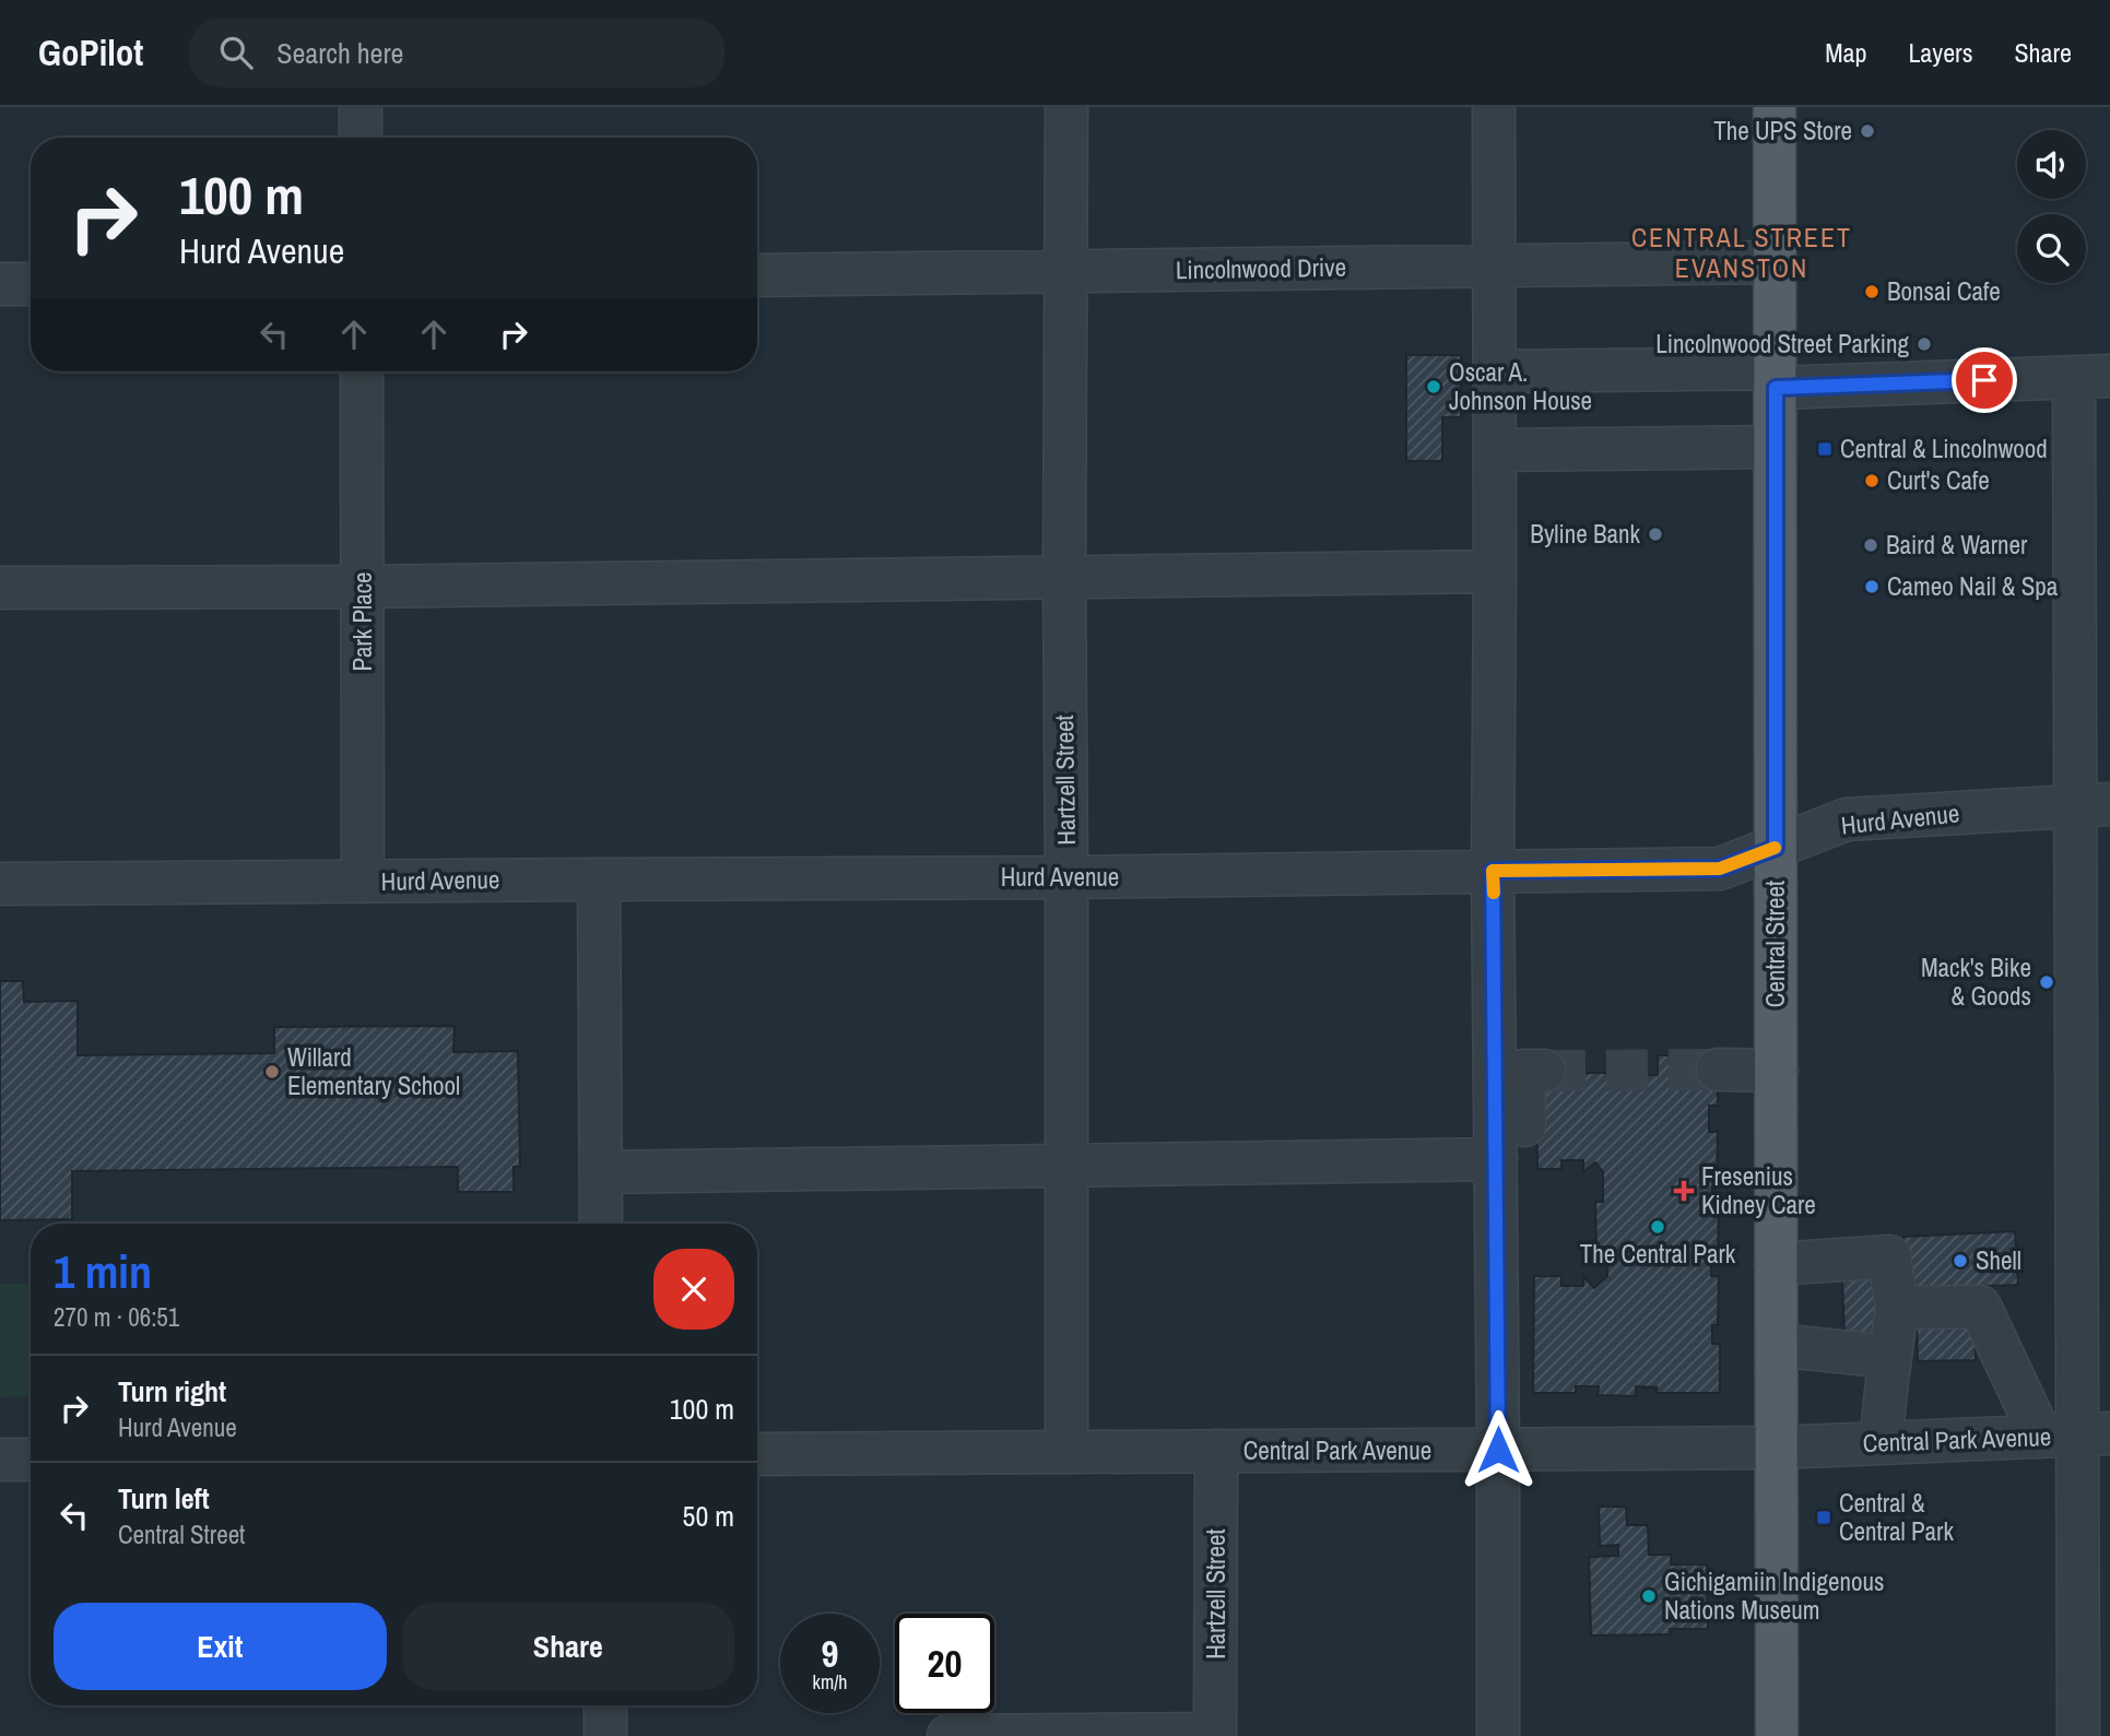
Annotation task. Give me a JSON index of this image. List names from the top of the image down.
{
  "streets": {
    "main road": ["Central Street"],
    "street": [
      "Lincolnwood Drive",
      "Park Place",
      "Hartzell Street",
      "Hurd Avenue",
      "Central Park Avenue"
    ]
  },
  "crossings": [
    ["Lincolnwood Drive", "Hartzell Street"],
    ["Lincolnwood Drive", "Central Street"],
    ["Park Place", "Hurd Avenue"],
    ["Hartzell Street", "Hurd Avenue"],
    ["Hartzell Street", "Central Park Avenue"],
    ["Hurd Avenue", "Central Street"],
    ["Central Street", "Central Park Avenue"]
  ],
  "districts": ["CENTRAL STREET EVANSTON"],
  "places": {
    "other": [
      "The UPS Store",
      "Bonsai Cafe",
      "Lincolnwood Street Parking",
      "Oscar A. Johnson House",
      "Curt's Cafe",
      "Byline Bank",
      "Baird & Warner",
      "Cameo Nail & Spa",
      "Mack's Bike & Goods",
      "Willard Elementary School",
      "The Central Park",
      "Shell",
      "Gichigamiin Indigenous Nations Museum"
    ],
    "transit": ["Central & Lincolnwood", "Central & Central Park"],
    "health": ["Fresenius Kidney Care"]
  },
  "page": {
    "header": "GoPilot",
    "search": "Search here",
    "nav": ["Map", "Layers", "Share"],
    "turn": ["100 m", "Hurd Avenue"],
    "heading": ["1 min", "270 m · 06:51"],
    "list": [
      {
        "name": "Turn right",
        "note": "Hurd Avenue",
        "value": "100 m"
      },
      {
        "name": "Turn left",
        "note": "Central Street",
        "value": "50 m"
      }
    ],
    "buttons": ["Exit", "Share"],
    "speed": "9 km/h",
    "limit": "20"
  }
}
